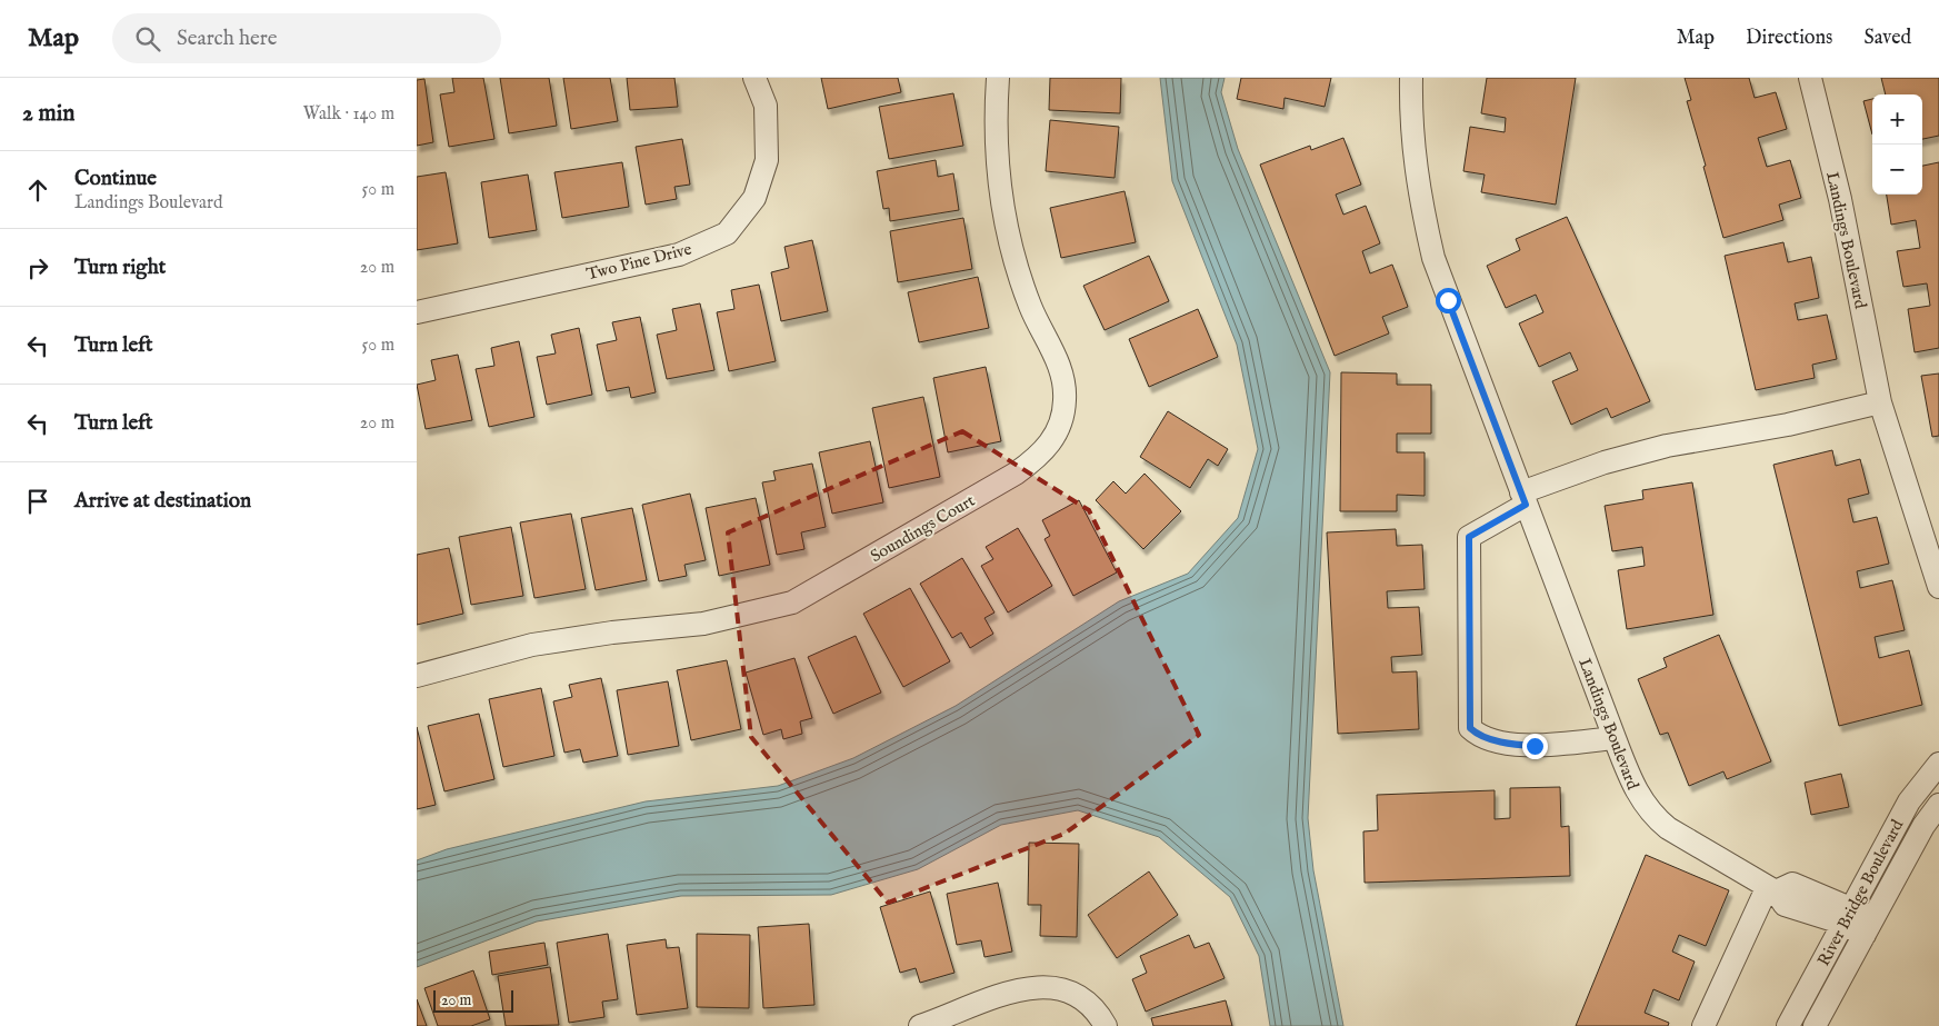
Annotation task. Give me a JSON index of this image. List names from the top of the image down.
{
  "streets": {
    "street": [
      "Landings Boulevard",
      "Two Pine Drive",
      "Soundings Court",
      "River Bridge Boulevard"
    ]
  },
  "scale_bar": "20 m",
  "page": {
    "header": "Map",
    "search": "Search here",
    "nav": ["Map", "Directions", "Saved"],
    "heading": ["2 min", "Walk · 140 m"],
    "map_buttons": ["+", "−"],
    "list": [
      ["Continue", "Landings Boulevard", "50 m"],
      ["Turn right", "20 m"],
      ["Turn left", "50 m"],
      ["Turn left", "20 m"],
      "Arrive at destination"
    ],
    "scale": "20 m"
  }
}
